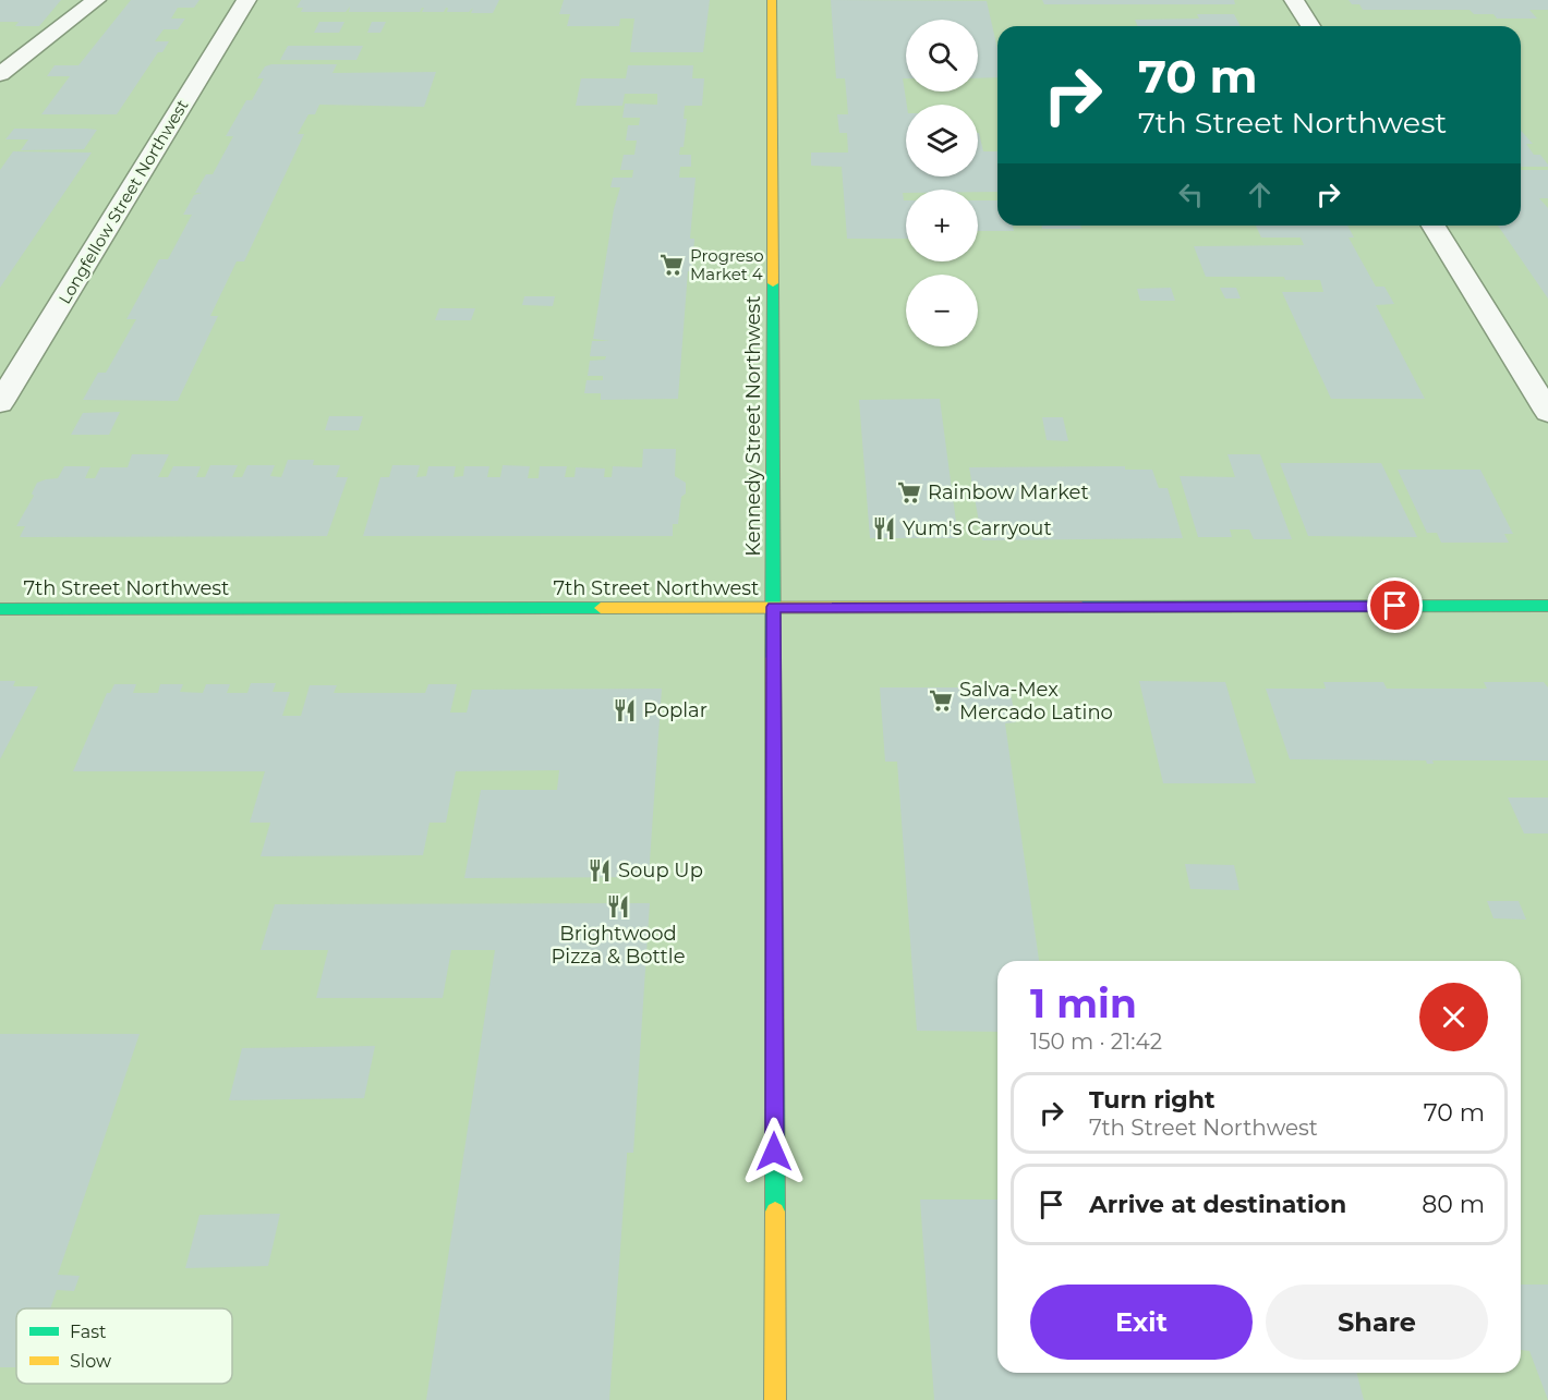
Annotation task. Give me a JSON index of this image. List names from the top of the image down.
{
  "streets": {
    "street": ["Longfellow Street Northwest", "Kennedy Street Northwest", "7th Street Northwest"]
  },
  "crossings": [
    ["Kennedy Street Northwest", "7th Street Northwest"]
  ],
  "places": {
    "supermarket": ["Progreso Market 4", "Rainbow Market", "Salva-Mex Mercado Latino"],
    "restaurant": [
      "Yum's Carryout",
      "Poplar",
      "Soup Up",
      "Brightwood Pizza & Bottle"
    ]
  },
  "legend": ["Fast", "Slow"],
  "page": {
    "map_buttons": ["+", "−"],
    "turn": ["70 m", "7th Street Northwest"],
    "heading": ["1 min", "150 m · 21:42"],
    "list": [
      {
        "name": "Turn right",
        "note": "7th Street Northwest",
        "value": "70 m"
      },
      {
        "name": "Arrive at destination",
        "value": "80 m"
      }
    ],
    "buttons": ["Exit", "Share"]
  }
}
